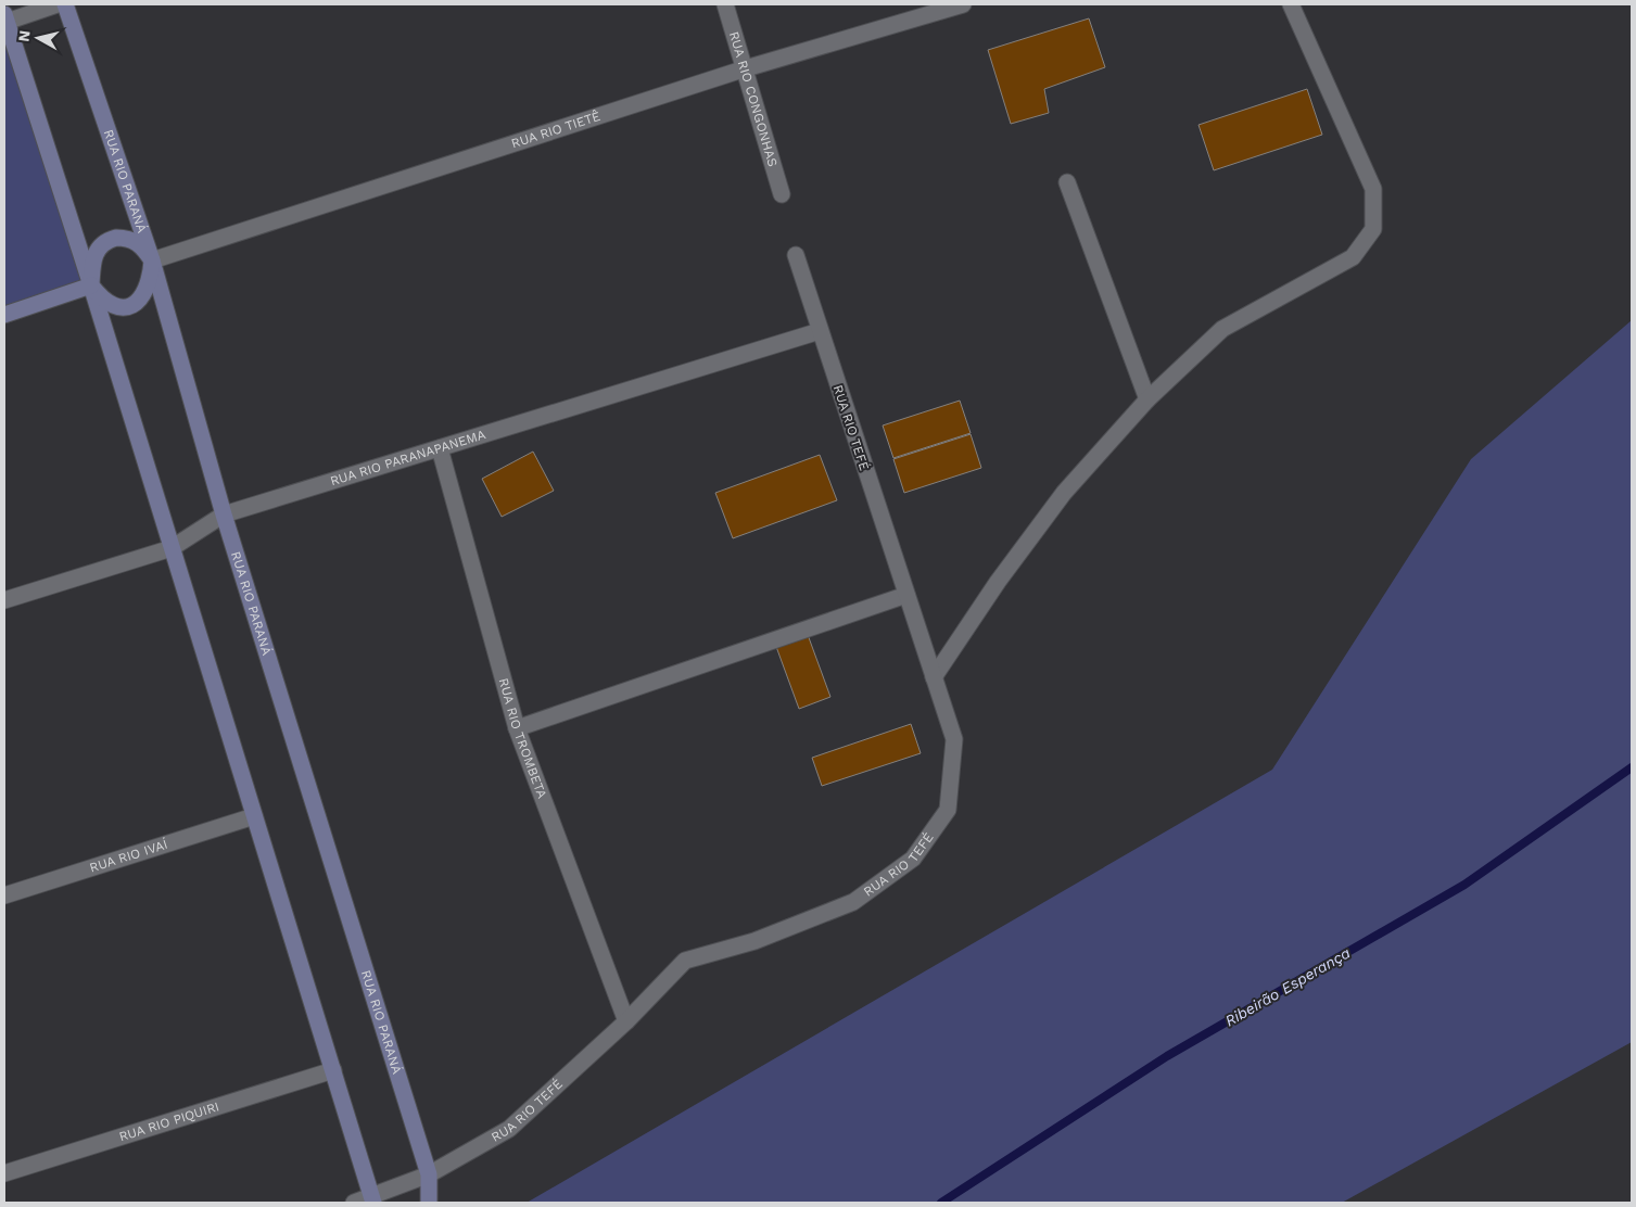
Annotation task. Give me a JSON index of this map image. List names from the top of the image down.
{
  "streets": {
    "street": [
      "RUA RIO CONGONHAS",
      "RUA RIO TIETÊ",
      "RUA RIO PARANÁ",
      "RUA RIO TEFÉ",
      "RUA RIO PARANAPANEMA",
      "RUA RIO TROMBETA",
      "RUA RIO IVAÍ",
      "RUA RIO PIQUIRI"
    ]
  },
  "crossings": [
    ["RUA RIO CONGONHAS", "RUA RIO TIETÊ"],
    ["RUA RIO TIETÊ", "RUA RIO PARANÁ"],
    ["RUA RIO PARANÁ", "RUA RIO TEFÉ"],
    ["RUA RIO PARANÁ", "RUA RIO PARANAPANEMA"],
    ["RUA RIO TEFÉ", "RUA RIO PARANAPANEMA"],
    ["RUA RIO TEFÉ", "RUA RIO TROMBETA"],
    ["RUA RIO PARANAPANEMA", "RUA RIO TROMBETA"]
  ],
  "water": ["Ribeirão Esperança"],
  "north": "left"
}
